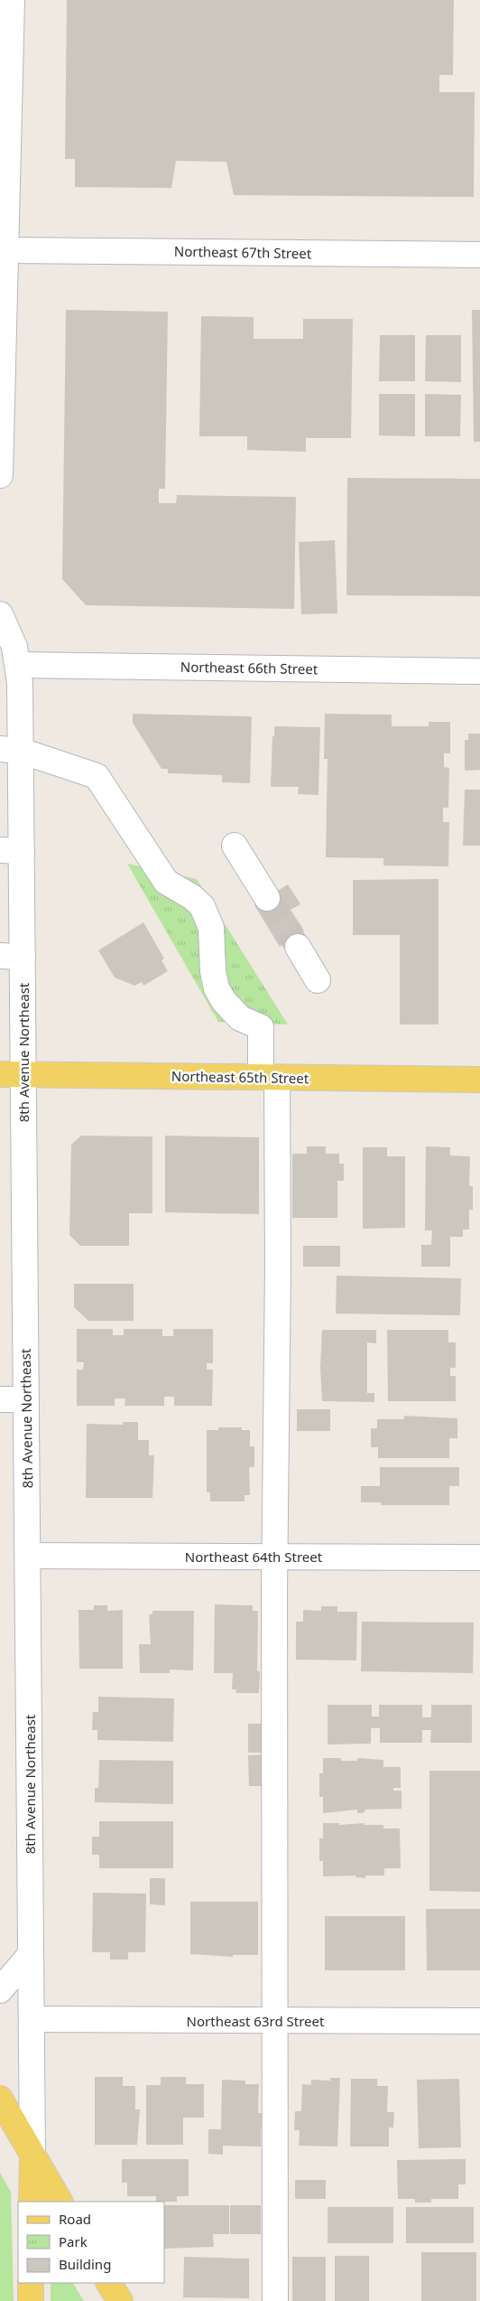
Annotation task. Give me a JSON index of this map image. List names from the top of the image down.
{
  "streets": {
    "main road": ["8th Avenue Northeast", "Northeast 65th Street"],
    "street": [
      "Northeast 67th Street",
      "Northeast 66th Street",
      "Northeast 64th Street",
      "Northeast 63rd Street"
    ]
  },
  "crossings": [
    ["Northeast 66th Street", "8th Avenue Northeast"],
    ["8th Avenue Northeast", "Northeast 65th Street"],
    ["8th Avenue Northeast", "Northeast 64th Street"],
    ["8th Avenue Northeast", "Northeast 63rd Street"]
  ],
  "legend": ["Road", "Park", "Building"]
}
